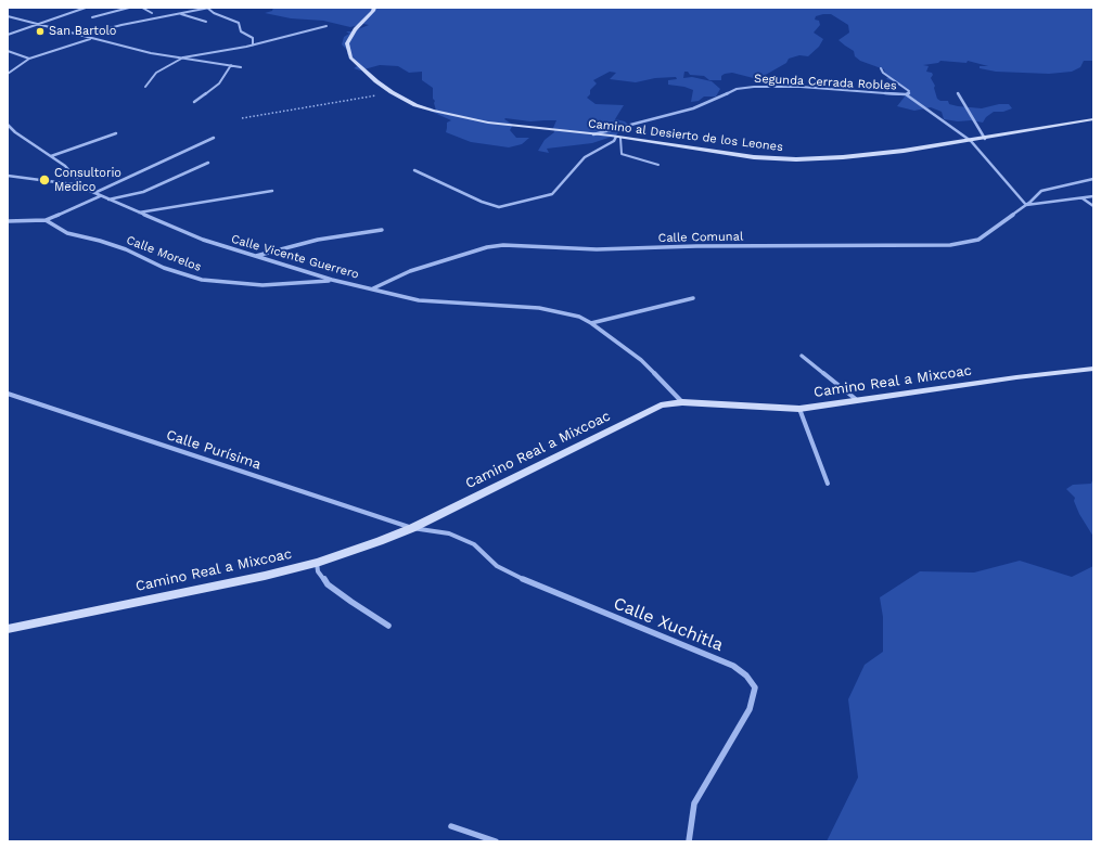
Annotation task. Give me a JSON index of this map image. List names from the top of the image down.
{
  "streets": {
    "main road": ["Camino al Desierto de los Leones", "Camino Real a Mixcoac"],
    "street": [
      "Segunda Cerrada Robles",
      "Calle Comunal",
      "Calle Morelos",
      "Calle Vicente Guerrero",
      "Calle Purísima",
      "Calle Xuchitla"
    ]
  },
  "crossings": [
    ["Segunda Cerrada Robles", "Camino al Desierto de los Leones"],
    ["Calle Comunal", "Calle Vicente Guerrero"],
    ["Calle Morelos", "Calle Vicente Guerrero"],
    ["Calle Vicente Guerrero", "Camino Real a Mixcoac"],
    ["Camino Real a Mixcoac", "Calle Purísima"],
    ["Camino Real a Mixcoac", "Calle Xuchitla"],
    ["Calle Purísima", "Calle Xuchitla"]
  ],
  "places": ["San Bartolo", "Consultorio Medico"]
}
